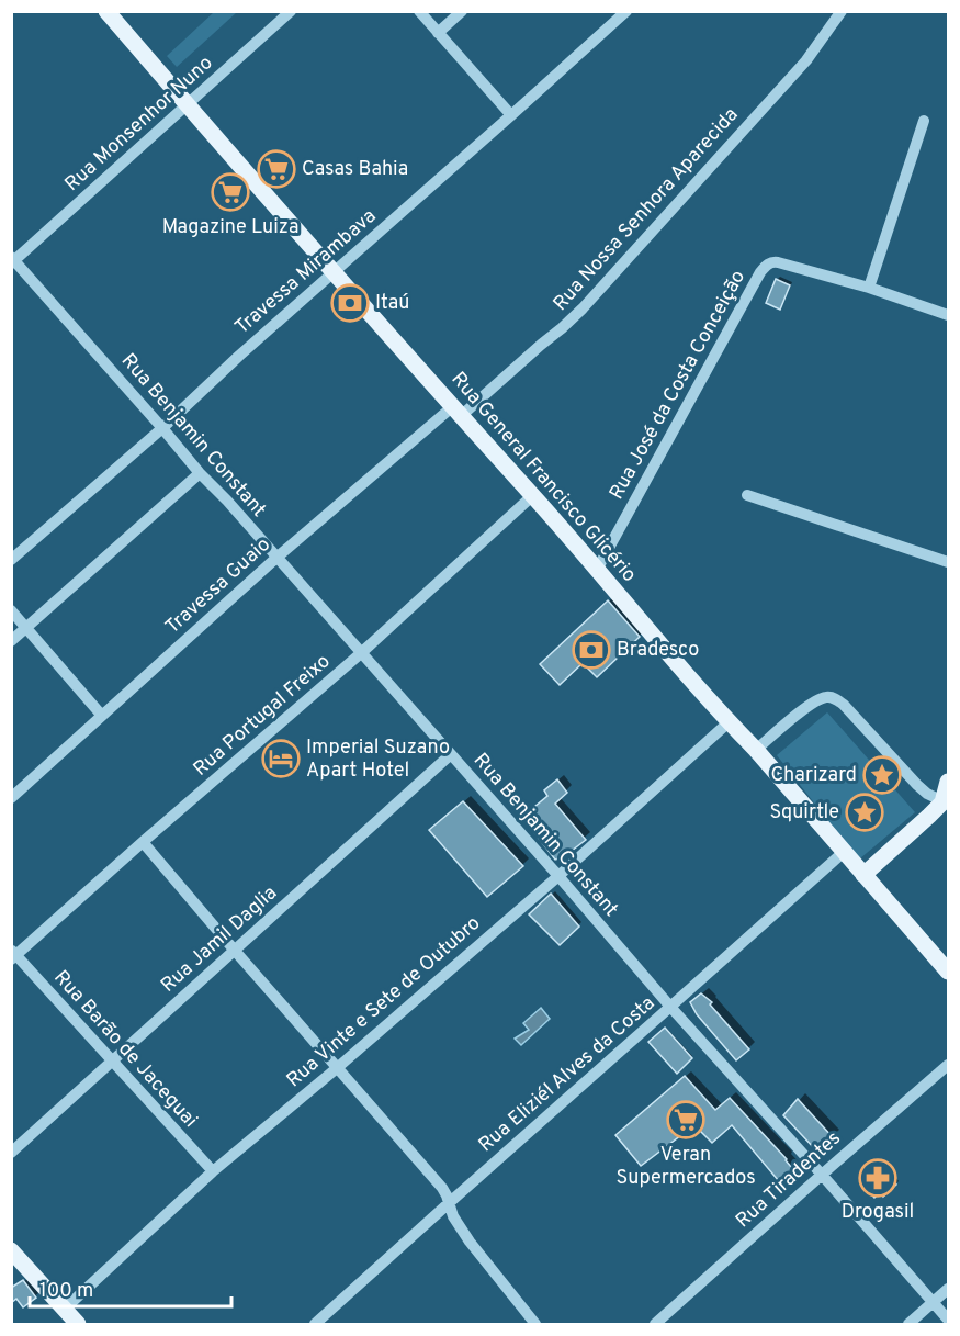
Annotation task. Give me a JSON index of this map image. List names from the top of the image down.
{
  "streets": {
    "main road": ["Rua General Francisco Glicério"],
    "street": [
      "Rua Monsenhor Nuno",
      "Rua Nossa Senhora Aparecida",
      "Travessa Mirambava",
      "Rua José da Costa Conceição",
      "Rua Benjamin Constant",
      "Travessa Guaio",
      "Rua Portugal Freixo",
      "Rua Jamil Daglia",
      "Rua Vinte e Sete de Outubro",
      "Rua Barão de Jaceguai",
      "Rua Eliziél Alves da Costa",
      "Rua Tiradentes"
    ]
  },
  "crossings": [
    ["Rua Monsenhor Nuno", "Rua Benjamin Constant"],
    ["Rua Monsenhor Nuno", "Rua General Francisco Glicério"],
    ["Rua Nossa Senhora Aparecida", "Rua General Francisco Glicério"],
    ["Rua Nossa Senhora Aparecida", "Travessa Guaio"],
    ["Travessa Mirambava", "Rua Benjamin Constant"],
    ["Travessa Mirambava", "Rua General Francisco Glicério"],
    ["Rua José da Costa Conceição", "Rua General Francisco Glicério"],
    ["Rua Benjamin Constant", "Travessa Guaio"],
    ["Rua Benjamin Constant", "Rua Portugal Freixo"],
    ["Rua Benjamin Constant", "Rua Jamil Daglia"],
    ["Rua Benjamin Constant", "Rua Vinte e Sete de Outubro"],
    ["Rua Benjamin Constant", "Rua Eliziél Alves da Costa"],
    ["Rua Benjamin Constant", "Rua Tiradentes"],
    ["Rua General Francisco Glicério", "Travessa Guaio"],
    ["Rua General Francisco Glicério", "Rua Portugal Freixo"],
    ["Rua General Francisco Glicério", "Rua Vinte e Sete de Outubro"],
    ["Rua General Francisco Glicério", "Rua Eliziél Alves da Costa"],
    ["Rua Portugal Freixo", "Rua Barão de Jaceguai"],
    ["Rua Jamil Daglia", "Rua Barão de Jaceguai"],
    ["Rua Vinte e Sete de Outubro", "Rua Barão de Jaceguai"]
  ],
  "places": {
    "supermarket": ["Casas Bahia", "Magazine Luiza", "Veran Supermercados"],
    "bank": ["Itaú", "Bradesco"],
    "hotel": ["Imperial Suzano Apart Hotel"],
    "place": ["Charizard", "Squirtle"],
    "pharmacy": ["Drogasil"]
  },
  "scale_bar": "100 m"
}
